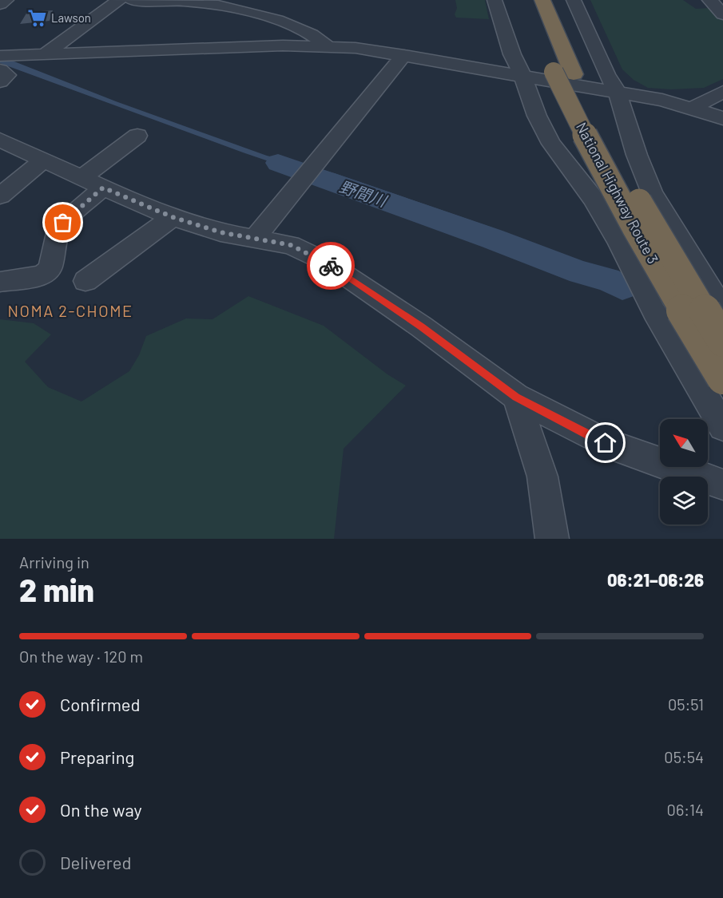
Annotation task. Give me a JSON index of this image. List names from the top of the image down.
{
  "streets": {
    "highway": ["National Highway Route 3"]
  },
  "districts": ["NOMA 2-CHOME"],
  "water": ["野間川"],
  "places": {
    "supermarket": ["Lawson"]
  },
  "north": "top left",
  "page": {
    "heading": ["2 min", "Arriving in", "06:21–06:26"],
    "bar": "On the way · 120 m",
    "list": [
      ["Confirmed", "05:51"],
      ["Preparing", "05:54"],
      ["On the way", "06:14"],
      "Delivered"
    ]
  }
}
